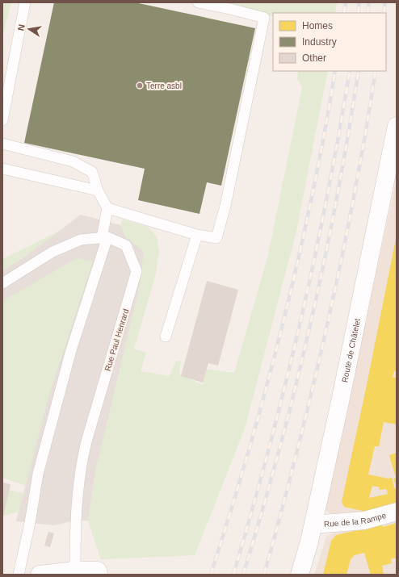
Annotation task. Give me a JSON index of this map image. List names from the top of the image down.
{
  "streets": {
    "main road": ["Route de Châtelet", "Rue de la Rampe"],
    "lane": ["Rue Paul Henrard"]
  },
  "crossings": [
    ["Route de Châtelet", "Rue de la Rampe"]
  ],
  "places": ["Terre asbl"],
  "legend": ["Homes", "Industry", "Other"],
  "north": "left"
}
